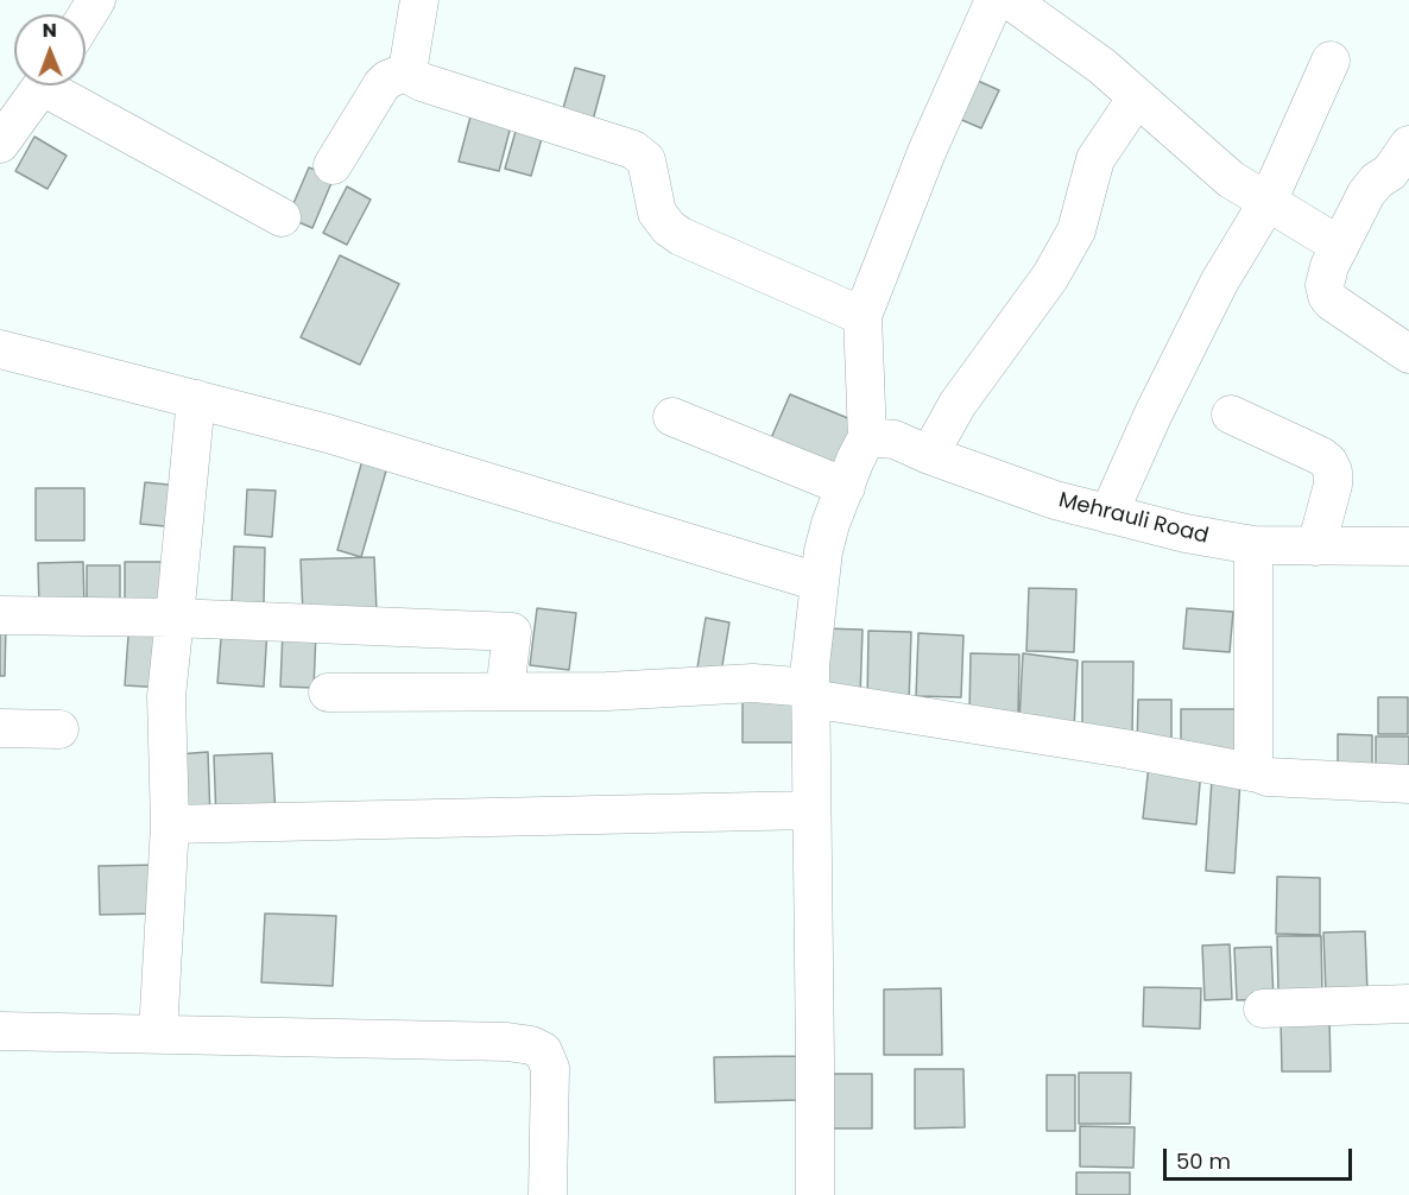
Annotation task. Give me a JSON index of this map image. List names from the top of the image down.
{
  "streets": {
    "street": ["Mehrauli Road"]
  },
  "scale_bar": "50 m",
  "north": "top"
}
